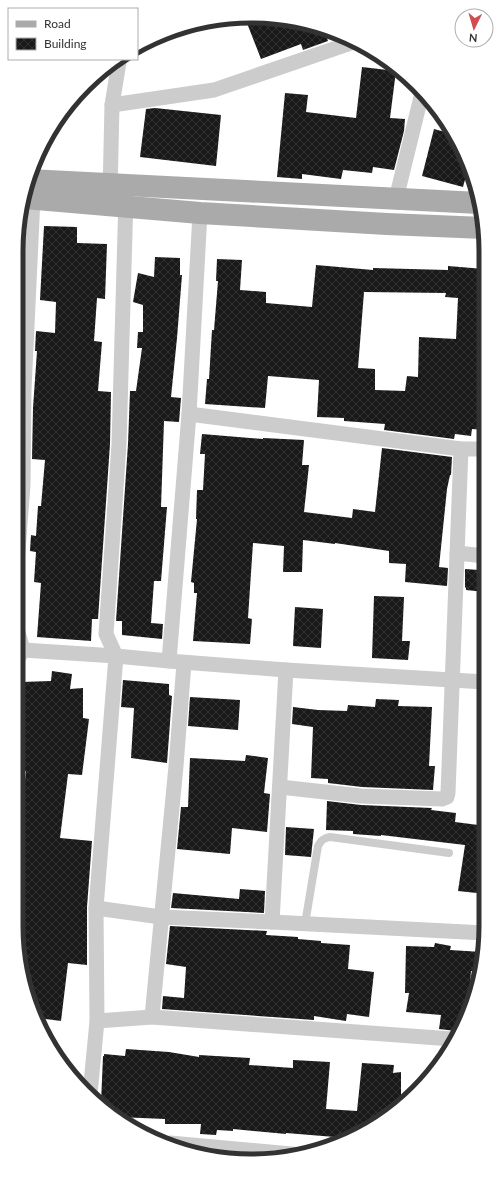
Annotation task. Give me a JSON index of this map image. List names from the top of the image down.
{
  "legend": ["Road", "Building"],
  "north": "bottom"
}
